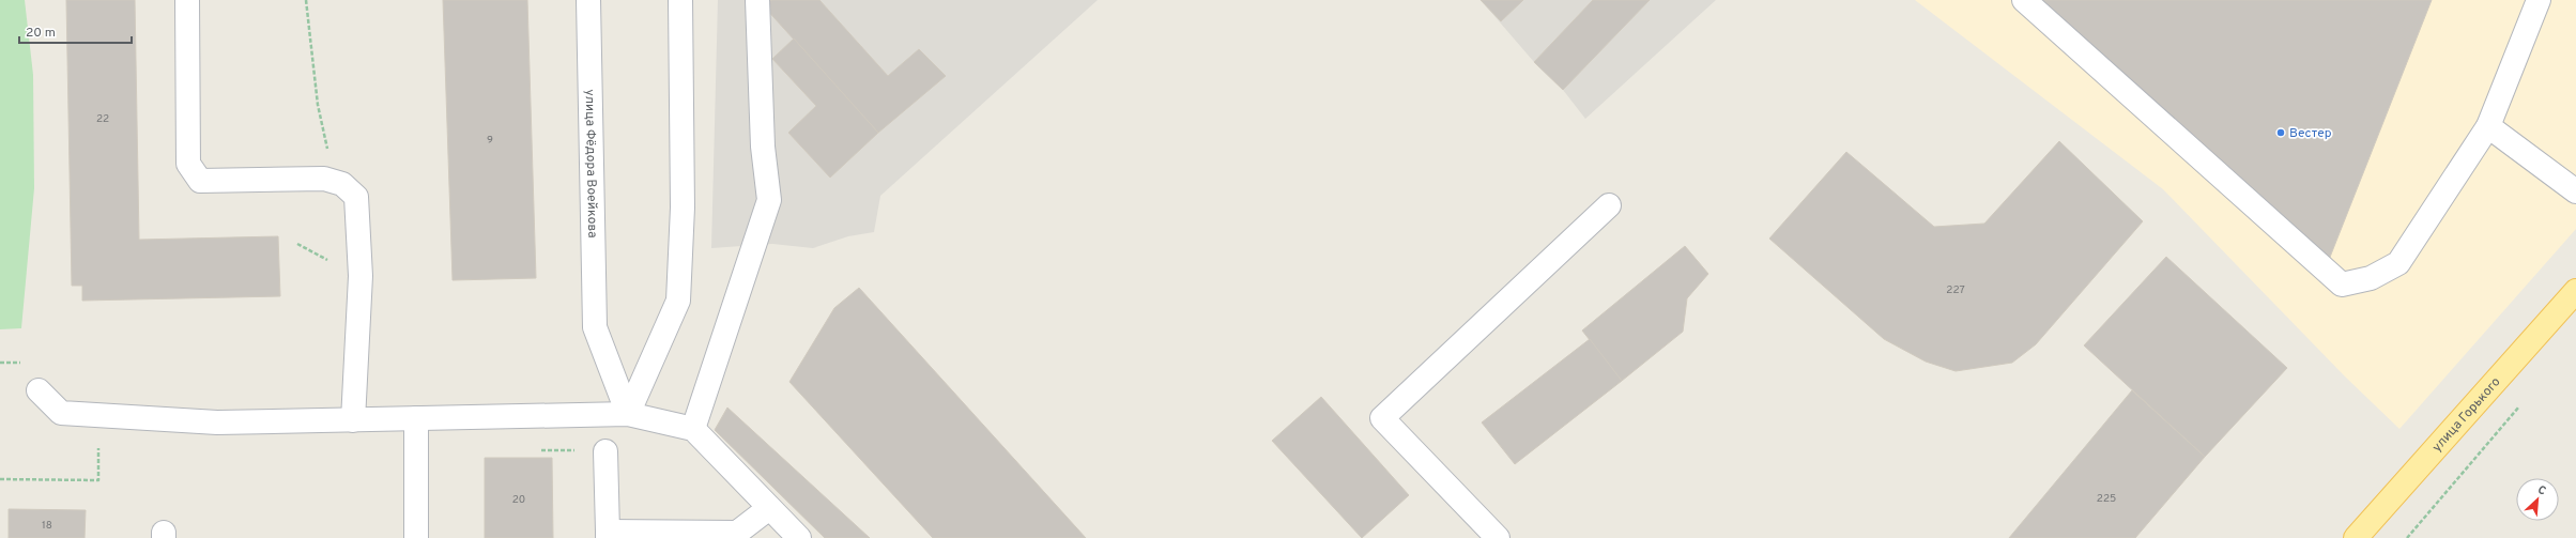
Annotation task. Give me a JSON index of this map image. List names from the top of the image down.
{
  "streets": {
    "main road": ["улица Горького"],
    "street": ["улица Фёдора Воейкова"]
  },
  "places": ["Вестер"],
  "house_numbers": [
    "22",
    "9",
    "227",
    "225",
    "20",
    "18"
  ],
  "scale_bar": "20 m",
  "north": "top right"
}
